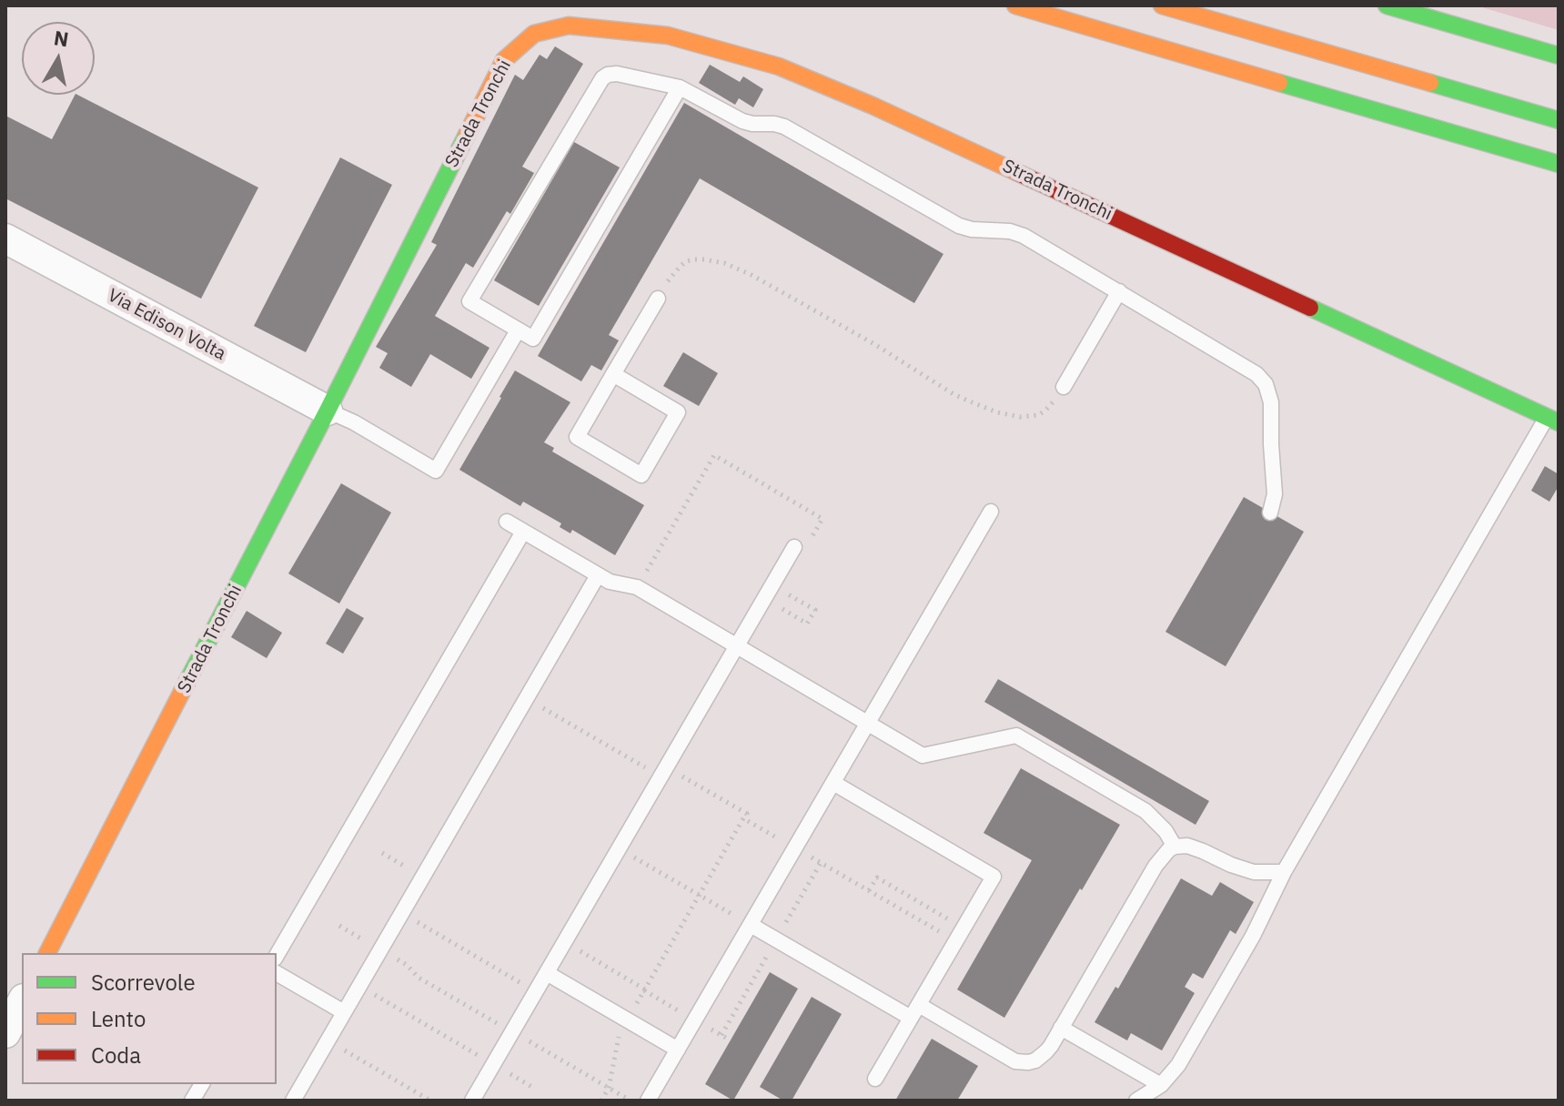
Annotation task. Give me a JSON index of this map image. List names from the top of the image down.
{
  "streets": {
    "main road": ["Strada Tronchi"],
    "street": ["Via Edison Volta"]
  },
  "crossings": [
    ["Strada Tronchi", "Via Edison Volta"]
  ],
  "legend": ["Scorrevole", "Lento", "Coda"],
  "north": "top"
}
